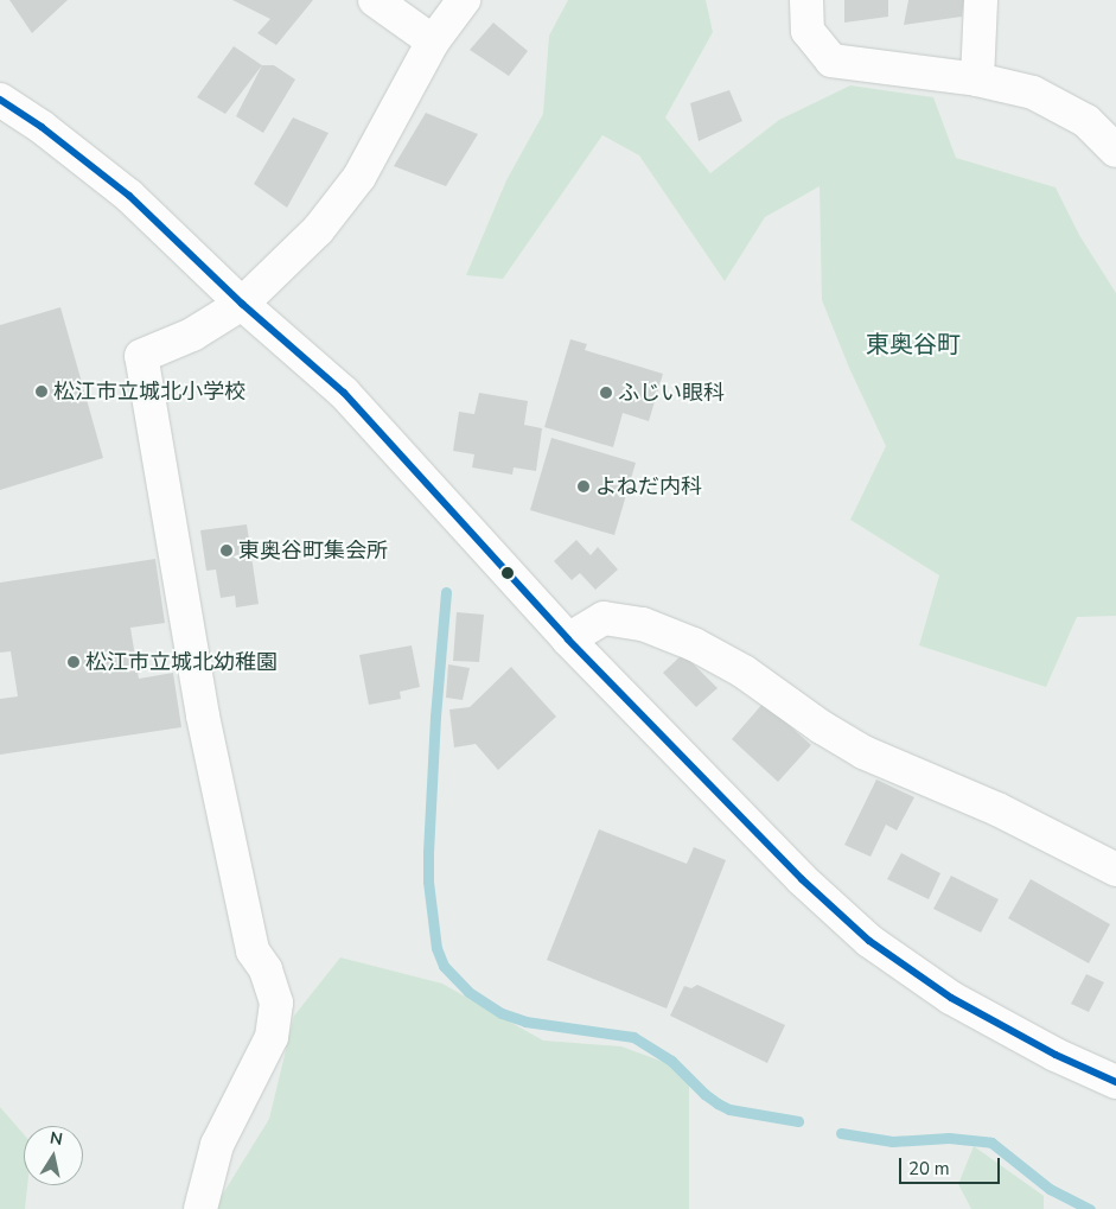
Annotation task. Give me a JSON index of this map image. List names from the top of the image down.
{
  "districts": ["東奥谷町"],
  "places": [
    "松江市立城北小学校",
    "ふじい眼科",
    "よねだ内科",
    "東奥谷町集会所",
    "松江市立城北幼稚園"
  ],
  "scale_bar": "20 m",
  "north": "top"
}
